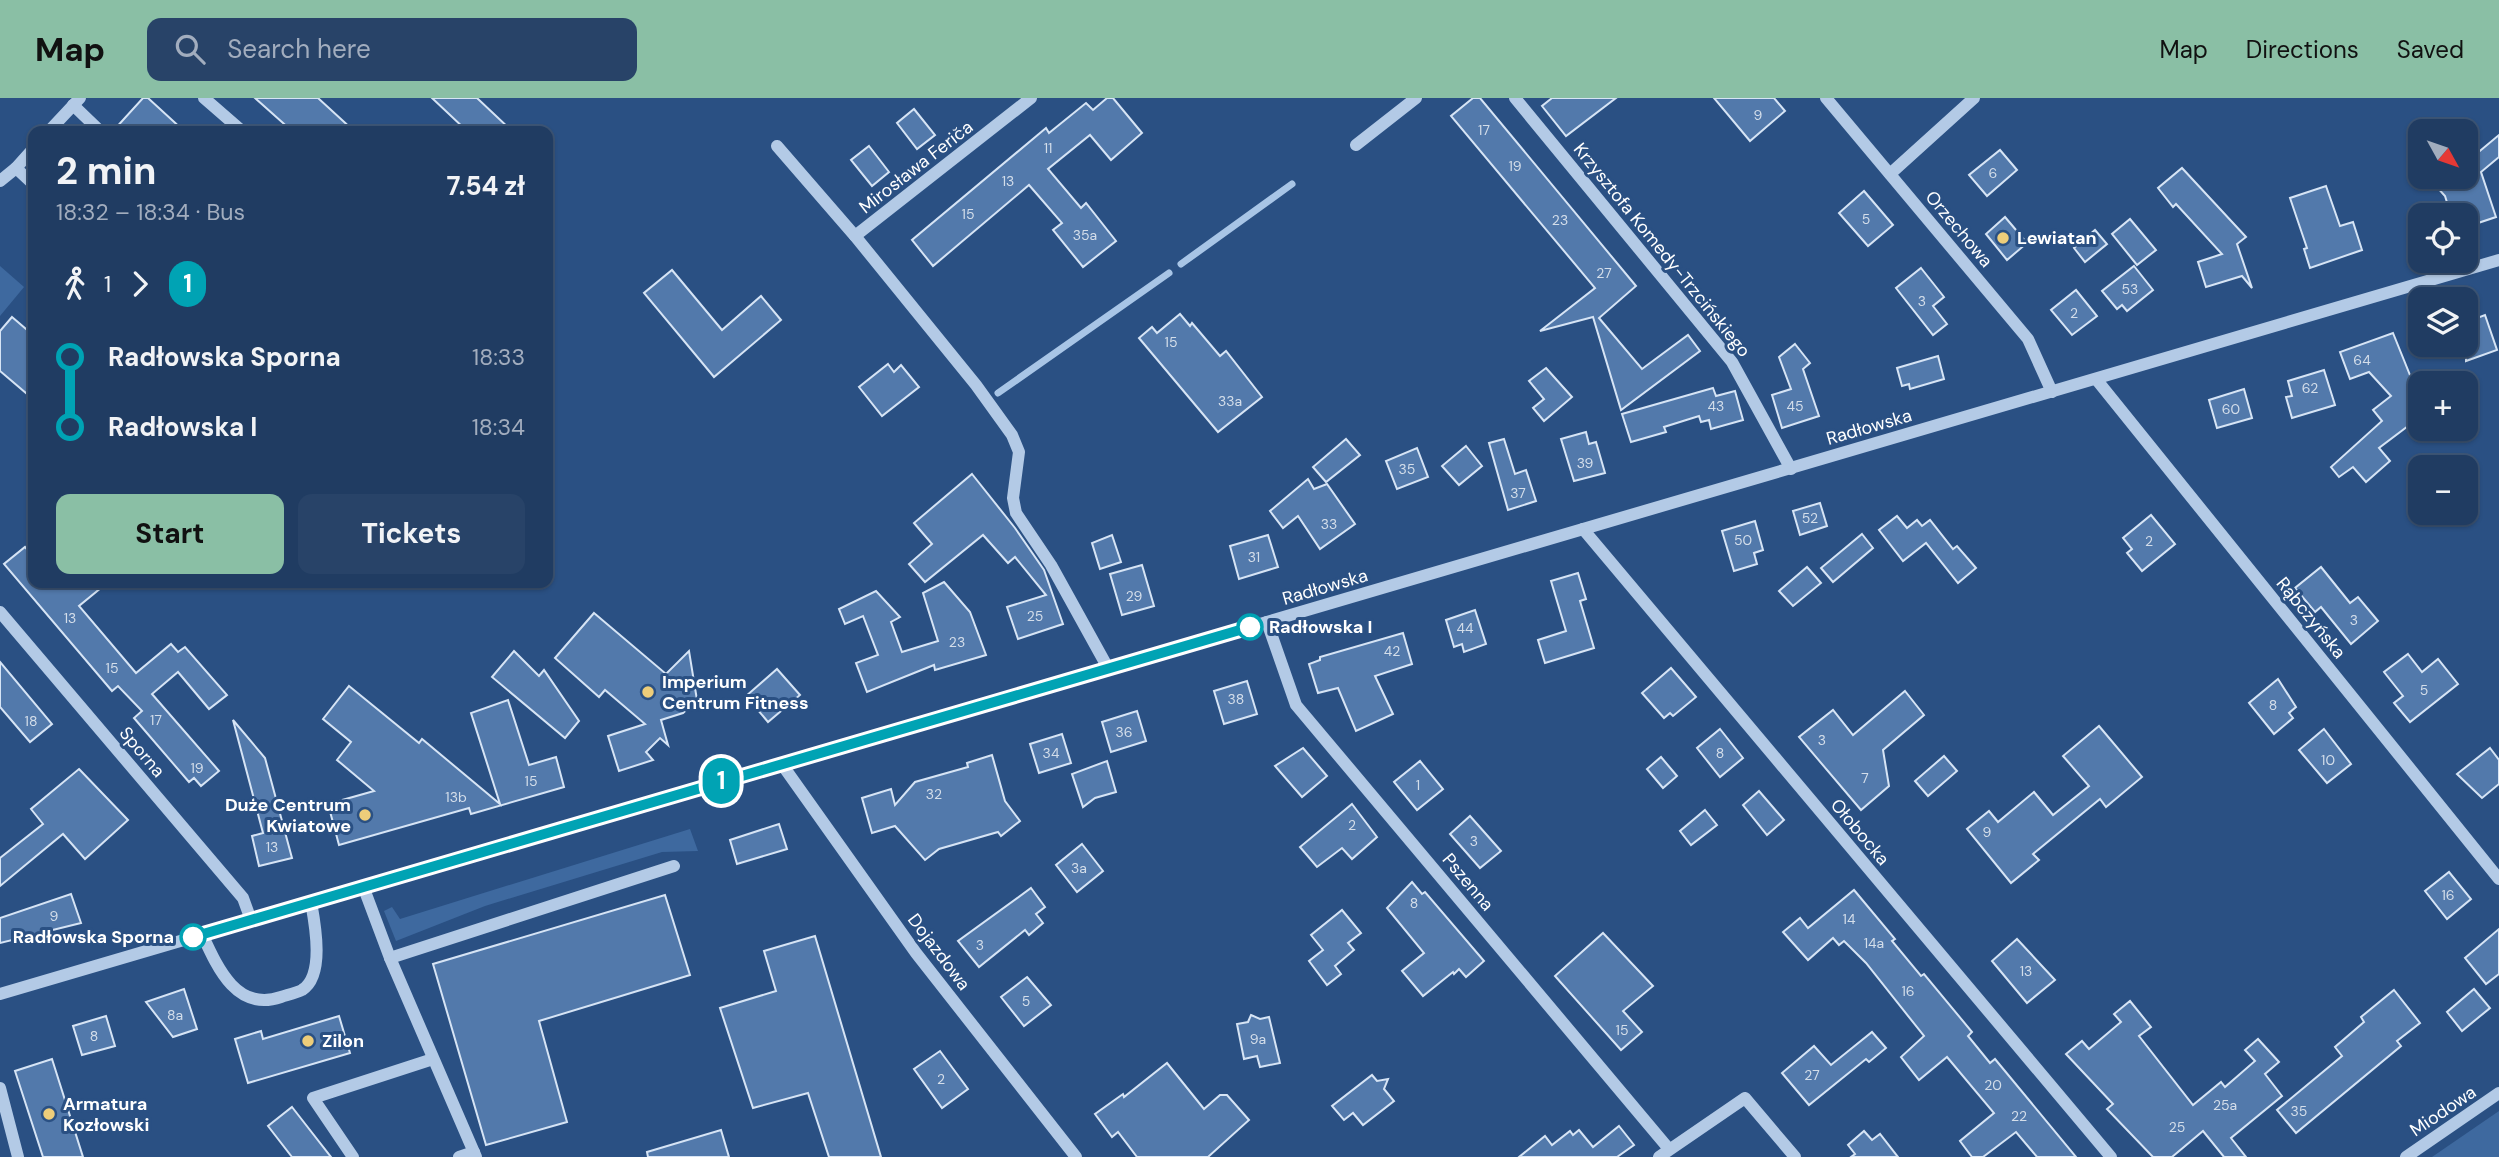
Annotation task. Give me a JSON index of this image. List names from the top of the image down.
{
  "streets": {
    "street": [
      "Mirosława Feriča",
      "Orzechowa",
      "Krzysztofa Komedy-Trzcińskiego",
      "Radłowska",
      "Rąbczyńska",
      "Sporna",
      "Ołobocka",
      "Pszenna",
      "Dojazdowa",
      "Miodowa"
    ]
  },
  "crossings": [
    ["Orzechowa", "Radłowska"],
    ["Krzysztofa Komedy-Trzcińskiego", "Radłowska"],
    ["Radłowska", "Rąbczyńska"],
    ["Radłowska", "Sporna"],
    ["Radłowska", "Ołobocka"],
    ["Radłowska", "Pszenna"],
    ["Radłowska", "Dojazdowa"]
  ],
  "places": [
    "Lewiatan",
    "Radłowska I",
    "Imperium Centrum Fitness",
    "Duże Centrum Kwiatowe",
    "Radłowska Sporna",
    "Zilon",
    "Armatura Kozłowski"
  ],
  "lines": ["bus line 1"],
  "house_numbers": [
    "9",
    "17",
    "11",
    "19",
    "6",
    "13",
    "15",
    "5",
    "23",
    "35a",
    "27",
    "53",
    "3",
    "2",
    "15",
    "64",
    "62",
    "33a",
    "43",
    "45",
    "60",
    "39",
    "35",
    "37",
    "52",
    "33",
    "50",
    "2",
    "31",
    "29",
    "25",
    "13",
    "3",
    "44",
    "23",
    "42",
    "15",
    "5",
    "38",
    "8",
    "17",
    "18",
    "36",
    "3",
    "34",
    "8",
    "10",
    "19",
    "7",
    "15",
    "1",
    "32",
    "13b",
    "2",
    "9",
    "3",
    "13",
    "3a",
    "16",
    "8",
    "9",
    "14",
    "14a",
    "3",
    "13",
    "16",
    "5",
    "8a",
    "15",
    "8",
    "9a",
    "27",
    "2",
    "20",
    "25a",
    "35",
    "22",
    "25"
  ],
  "north": "bottom right",
  "page": {
    "header": "Map",
    "search": "Search here",
    "nav": ["Map", "Directions", "Saved"],
    "on_map": "1",
    "map_buttons": ["+", "−"],
    "heading": ["2 min", "18:32 – 18:34 · Bus", "7.54 zł"],
    "legs": ["1", "1"],
    "list": [
      {
        "name": "Radłowska Sporna",
        "value": "18:33"
      },
      {
        "name": "Radłowska I",
        "value": "18:34"
      }
    ],
    "buttons": ["Start", "Tickets"]
  }
}
